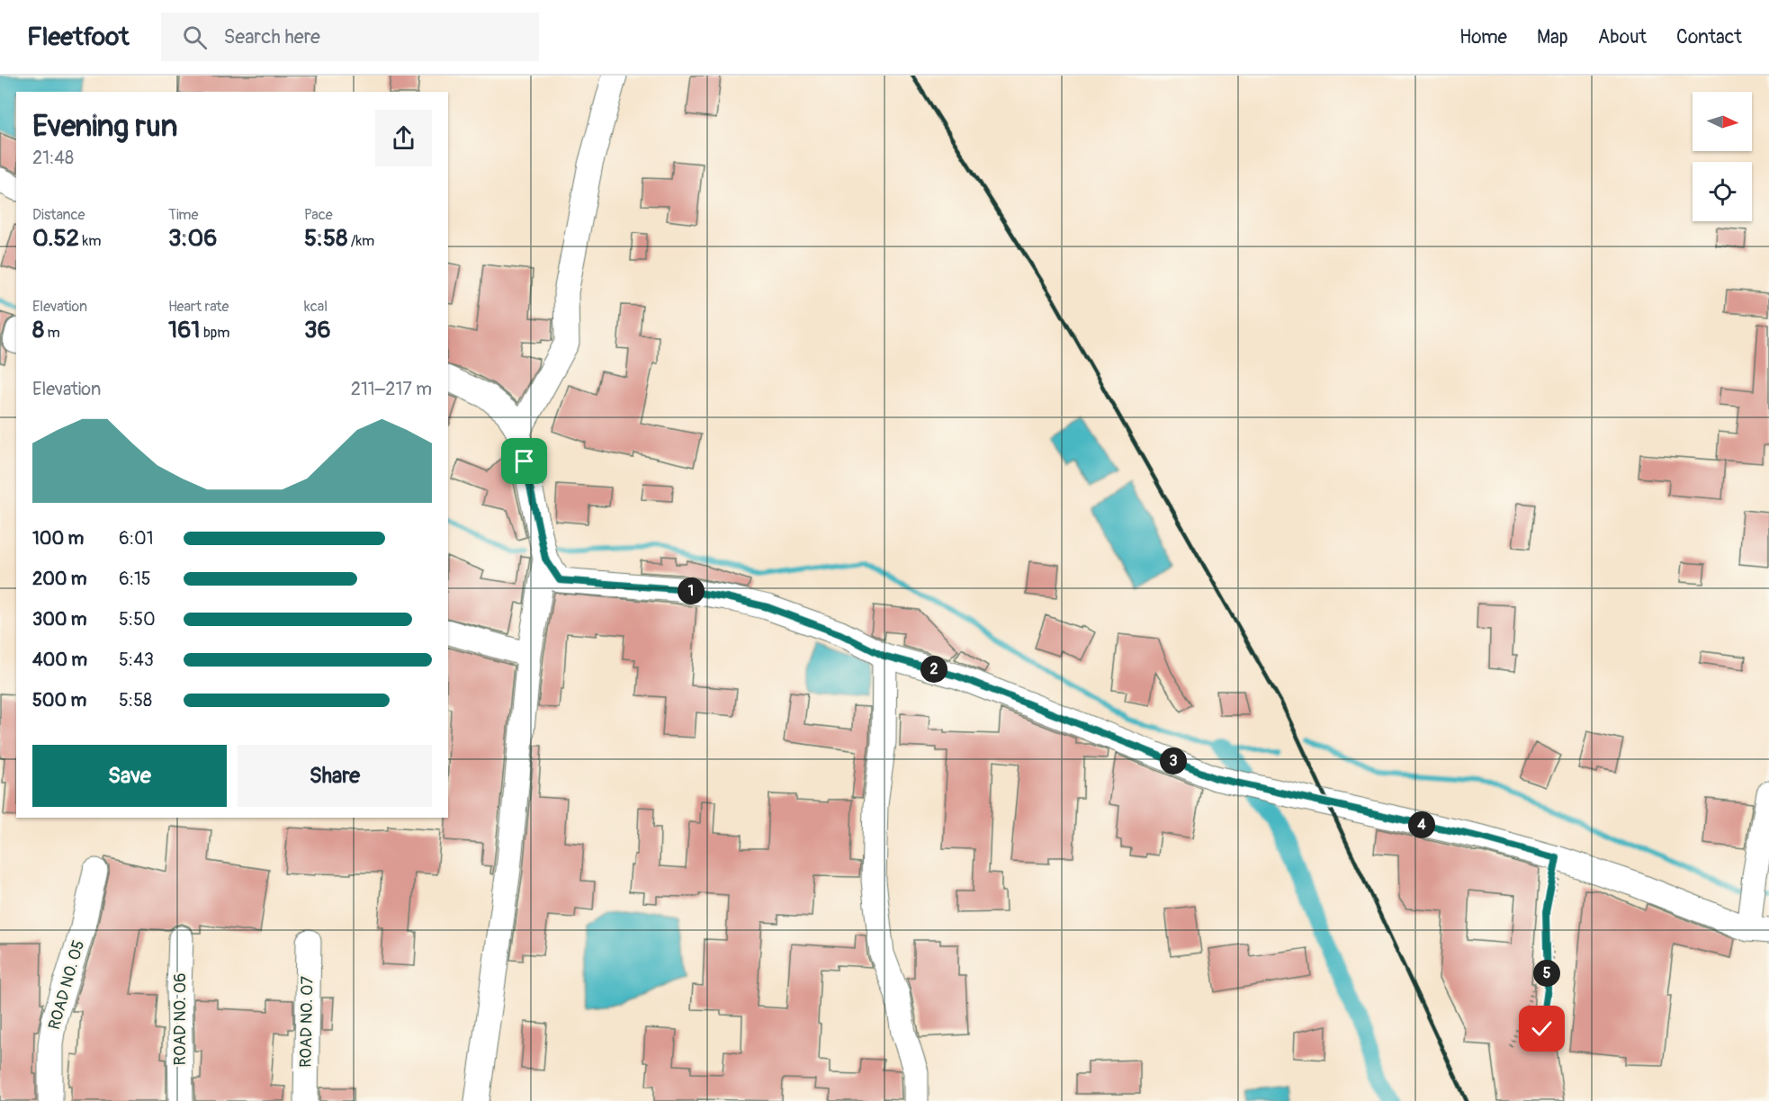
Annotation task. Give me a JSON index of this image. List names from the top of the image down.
{
  "streets": {
    "street": ["ROAD NO. 05", "ROAD NO. 06", "ROAD NO. 07"]
  },
  "north": "right",
  "page": {
    "header": "Fleetfoot",
    "search": "Search here",
    "nav": [
      "Home",
      "Map",
      "About",
      "Contact"
    ],
    "heading": ["Evening run", "21:48"],
    "stats": [
      ["Distance", "0.52 km"],
      ["Time", "3:06"],
      ["Pace", "5:58 /km"],
      ["Elevation", "8 m"],
      ["Heart rate", "161 bpm"],
      ["kcal", "36"]
    ],
    "chart": ["Elevation", "211–217 m"],
    "list": [
      {
        "name": "100 m",
        "note": "6:01"
      },
      {
        "name": "200 m",
        "note": "6:15"
      },
      {
        "name": "300 m",
        "note": "5:50"
      },
      {
        "name": "400 m",
        "note": "5:43"
      },
      {
        "name": "500 m",
        "note": "5:58"
      }
    ],
    "pins": [
      "1",
      "2",
      "3",
      "4",
      "5"
    ],
    "buttons": ["Save", "Share"]
  }
}
